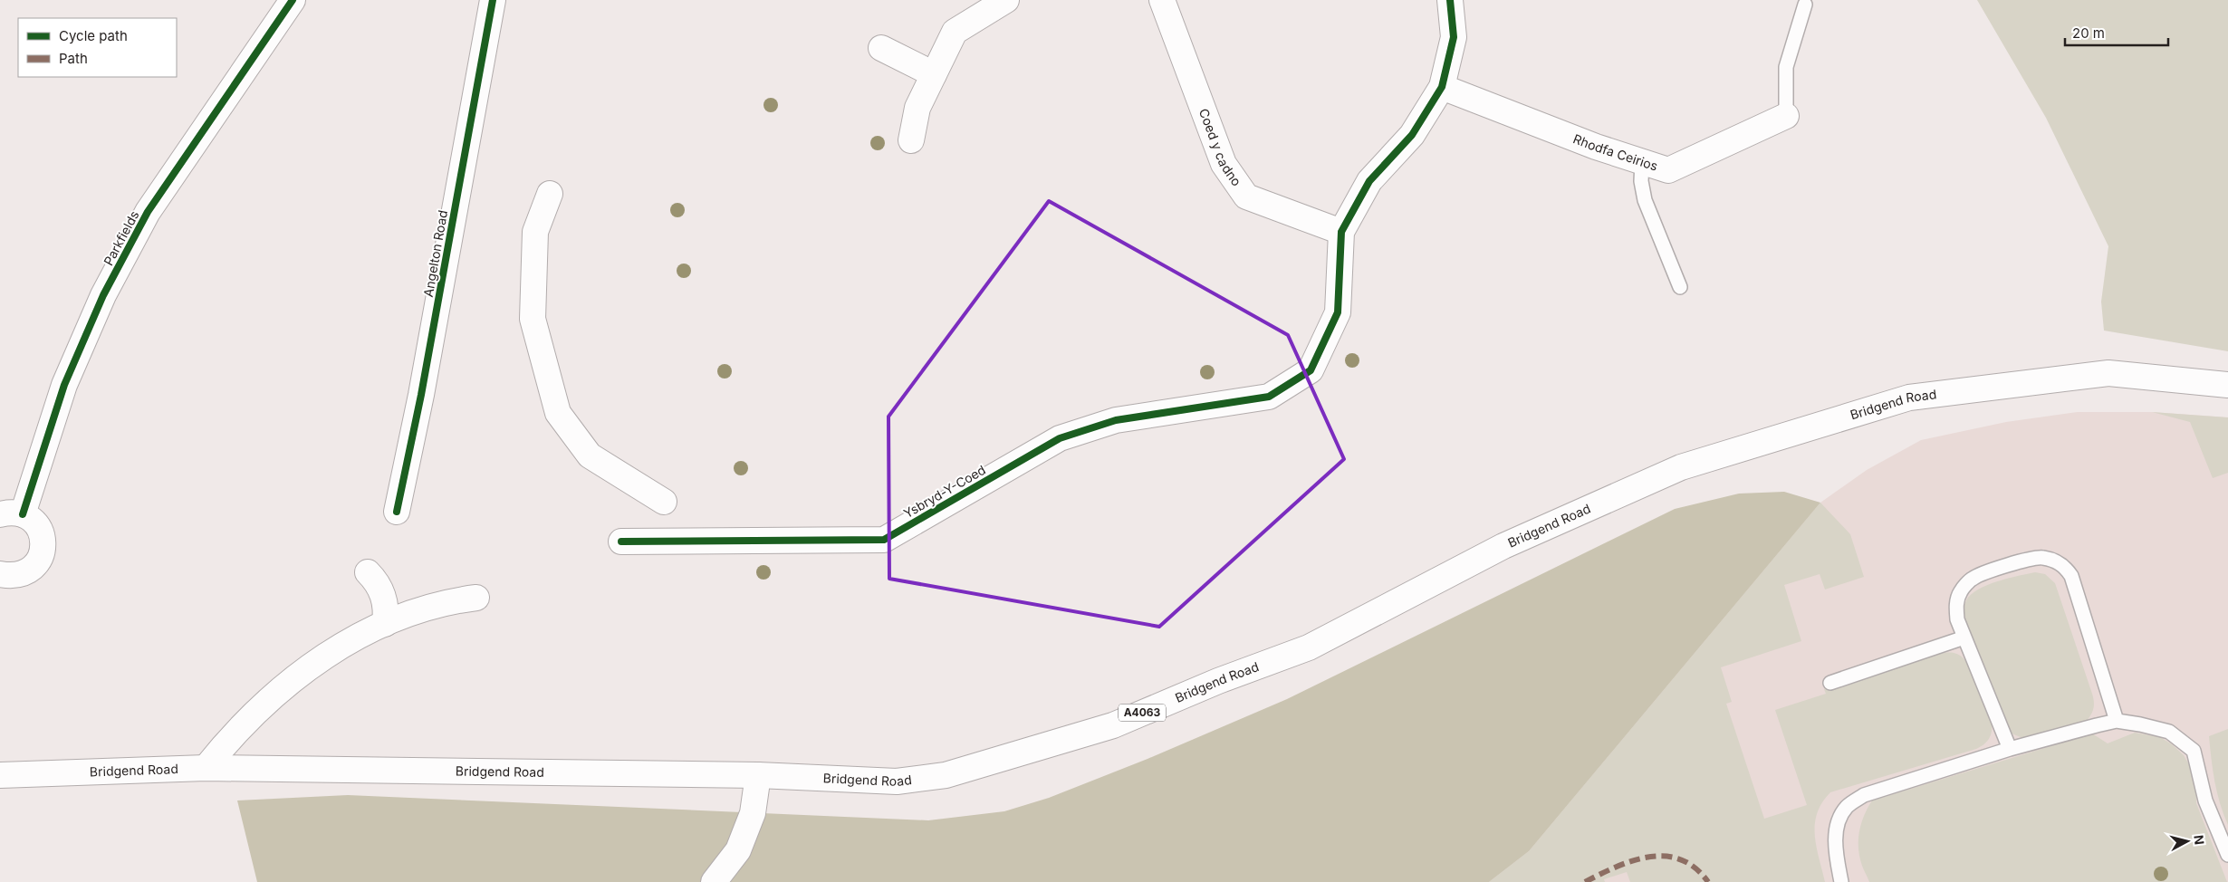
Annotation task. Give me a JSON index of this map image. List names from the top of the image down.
{
  "streets": {
    "street": [
      "Coed y cadno",
      "Rhodfa Ceirios",
      "Parkfields",
      "Angelton Road",
      "Bridgend Road",
      "Ysbryd-Y-Coed",
      "A4063"
    ]
  },
  "crossings": [
    ["Coed y cadno", "Ysbryd-Y-Coed"]
  ],
  "legend": ["Cycle path", "Path"],
  "scale_bar": "20 m",
  "north": "right"
}
